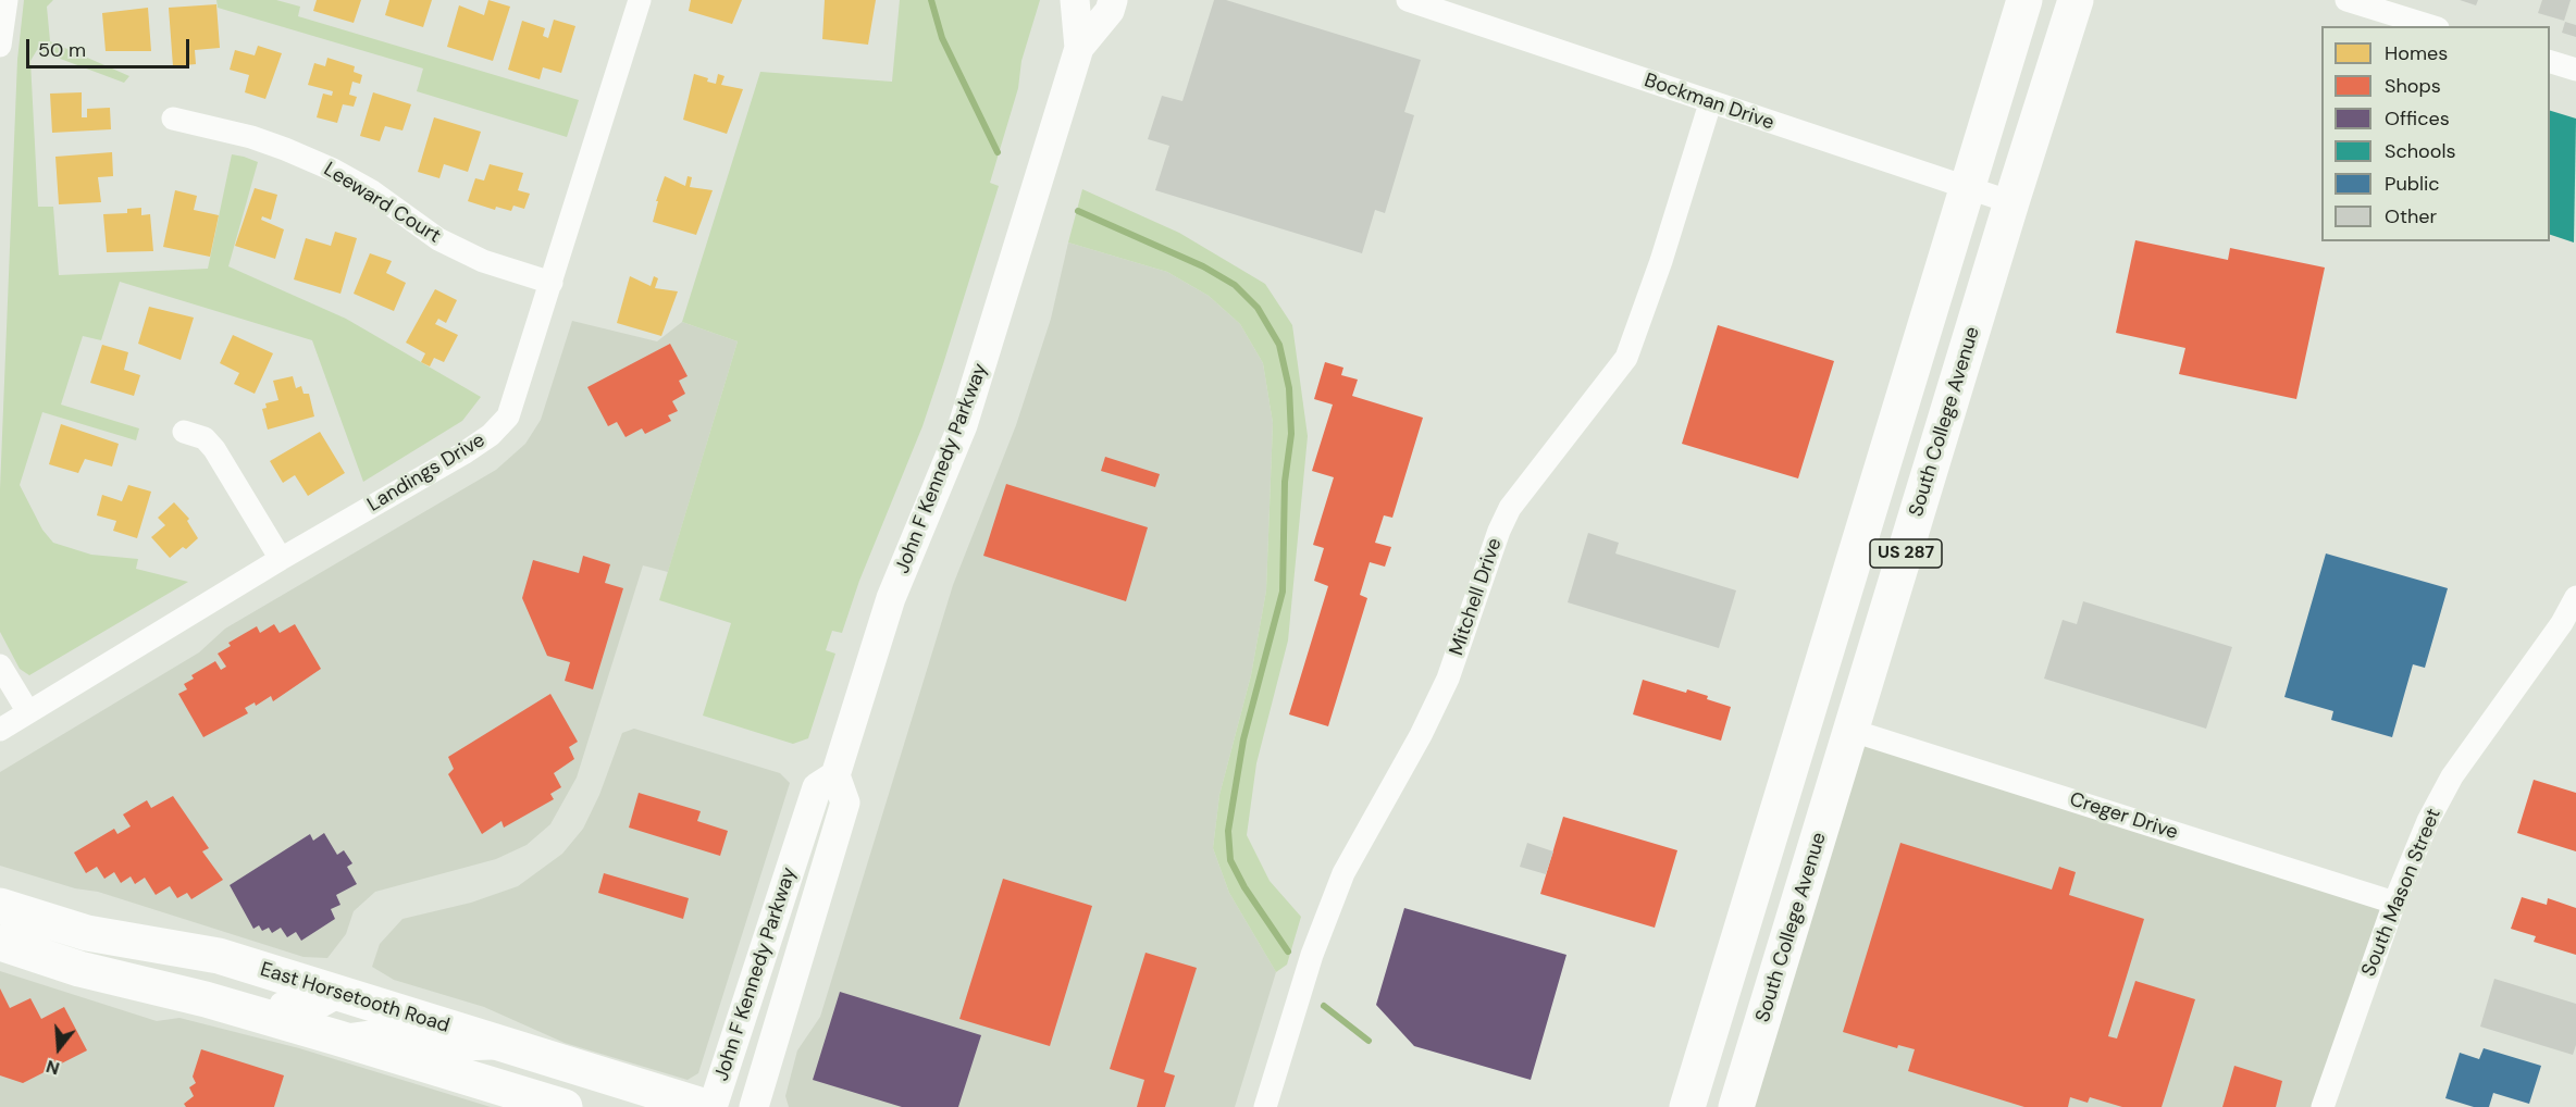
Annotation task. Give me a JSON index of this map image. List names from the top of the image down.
{
  "streets": {
    "main road": ["South College Avenue", "US 287", "East Horsetooth Road"],
    "street": [
      "Bockman Drive",
      "Leeward Court",
      "John F Kennedy Parkway",
      "Landings Drive",
      "Mitchell Drive",
      "Creger Drive",
      "South Mason Street"
    ]
  },
  "crossings": [
    ["Bockman Drive", "South College Avenue"],
    ["Bockman Drive", "US 287"],
    ["Bockman Drive", "Mitchell Drive"],
    ["Leeward Court", "Landings Drive"],
    ["South College Avenue", "Creger Drive"],
    ["Creger Drive", "South Mason Street"]
  ],
  "legend": [
    "Homes",
    "Shops",
    "Offices",
    "Schools",
    "Public",
    "Other"
  ],
  "scale_bar": "50 m",
  "north": "bottom"
}
